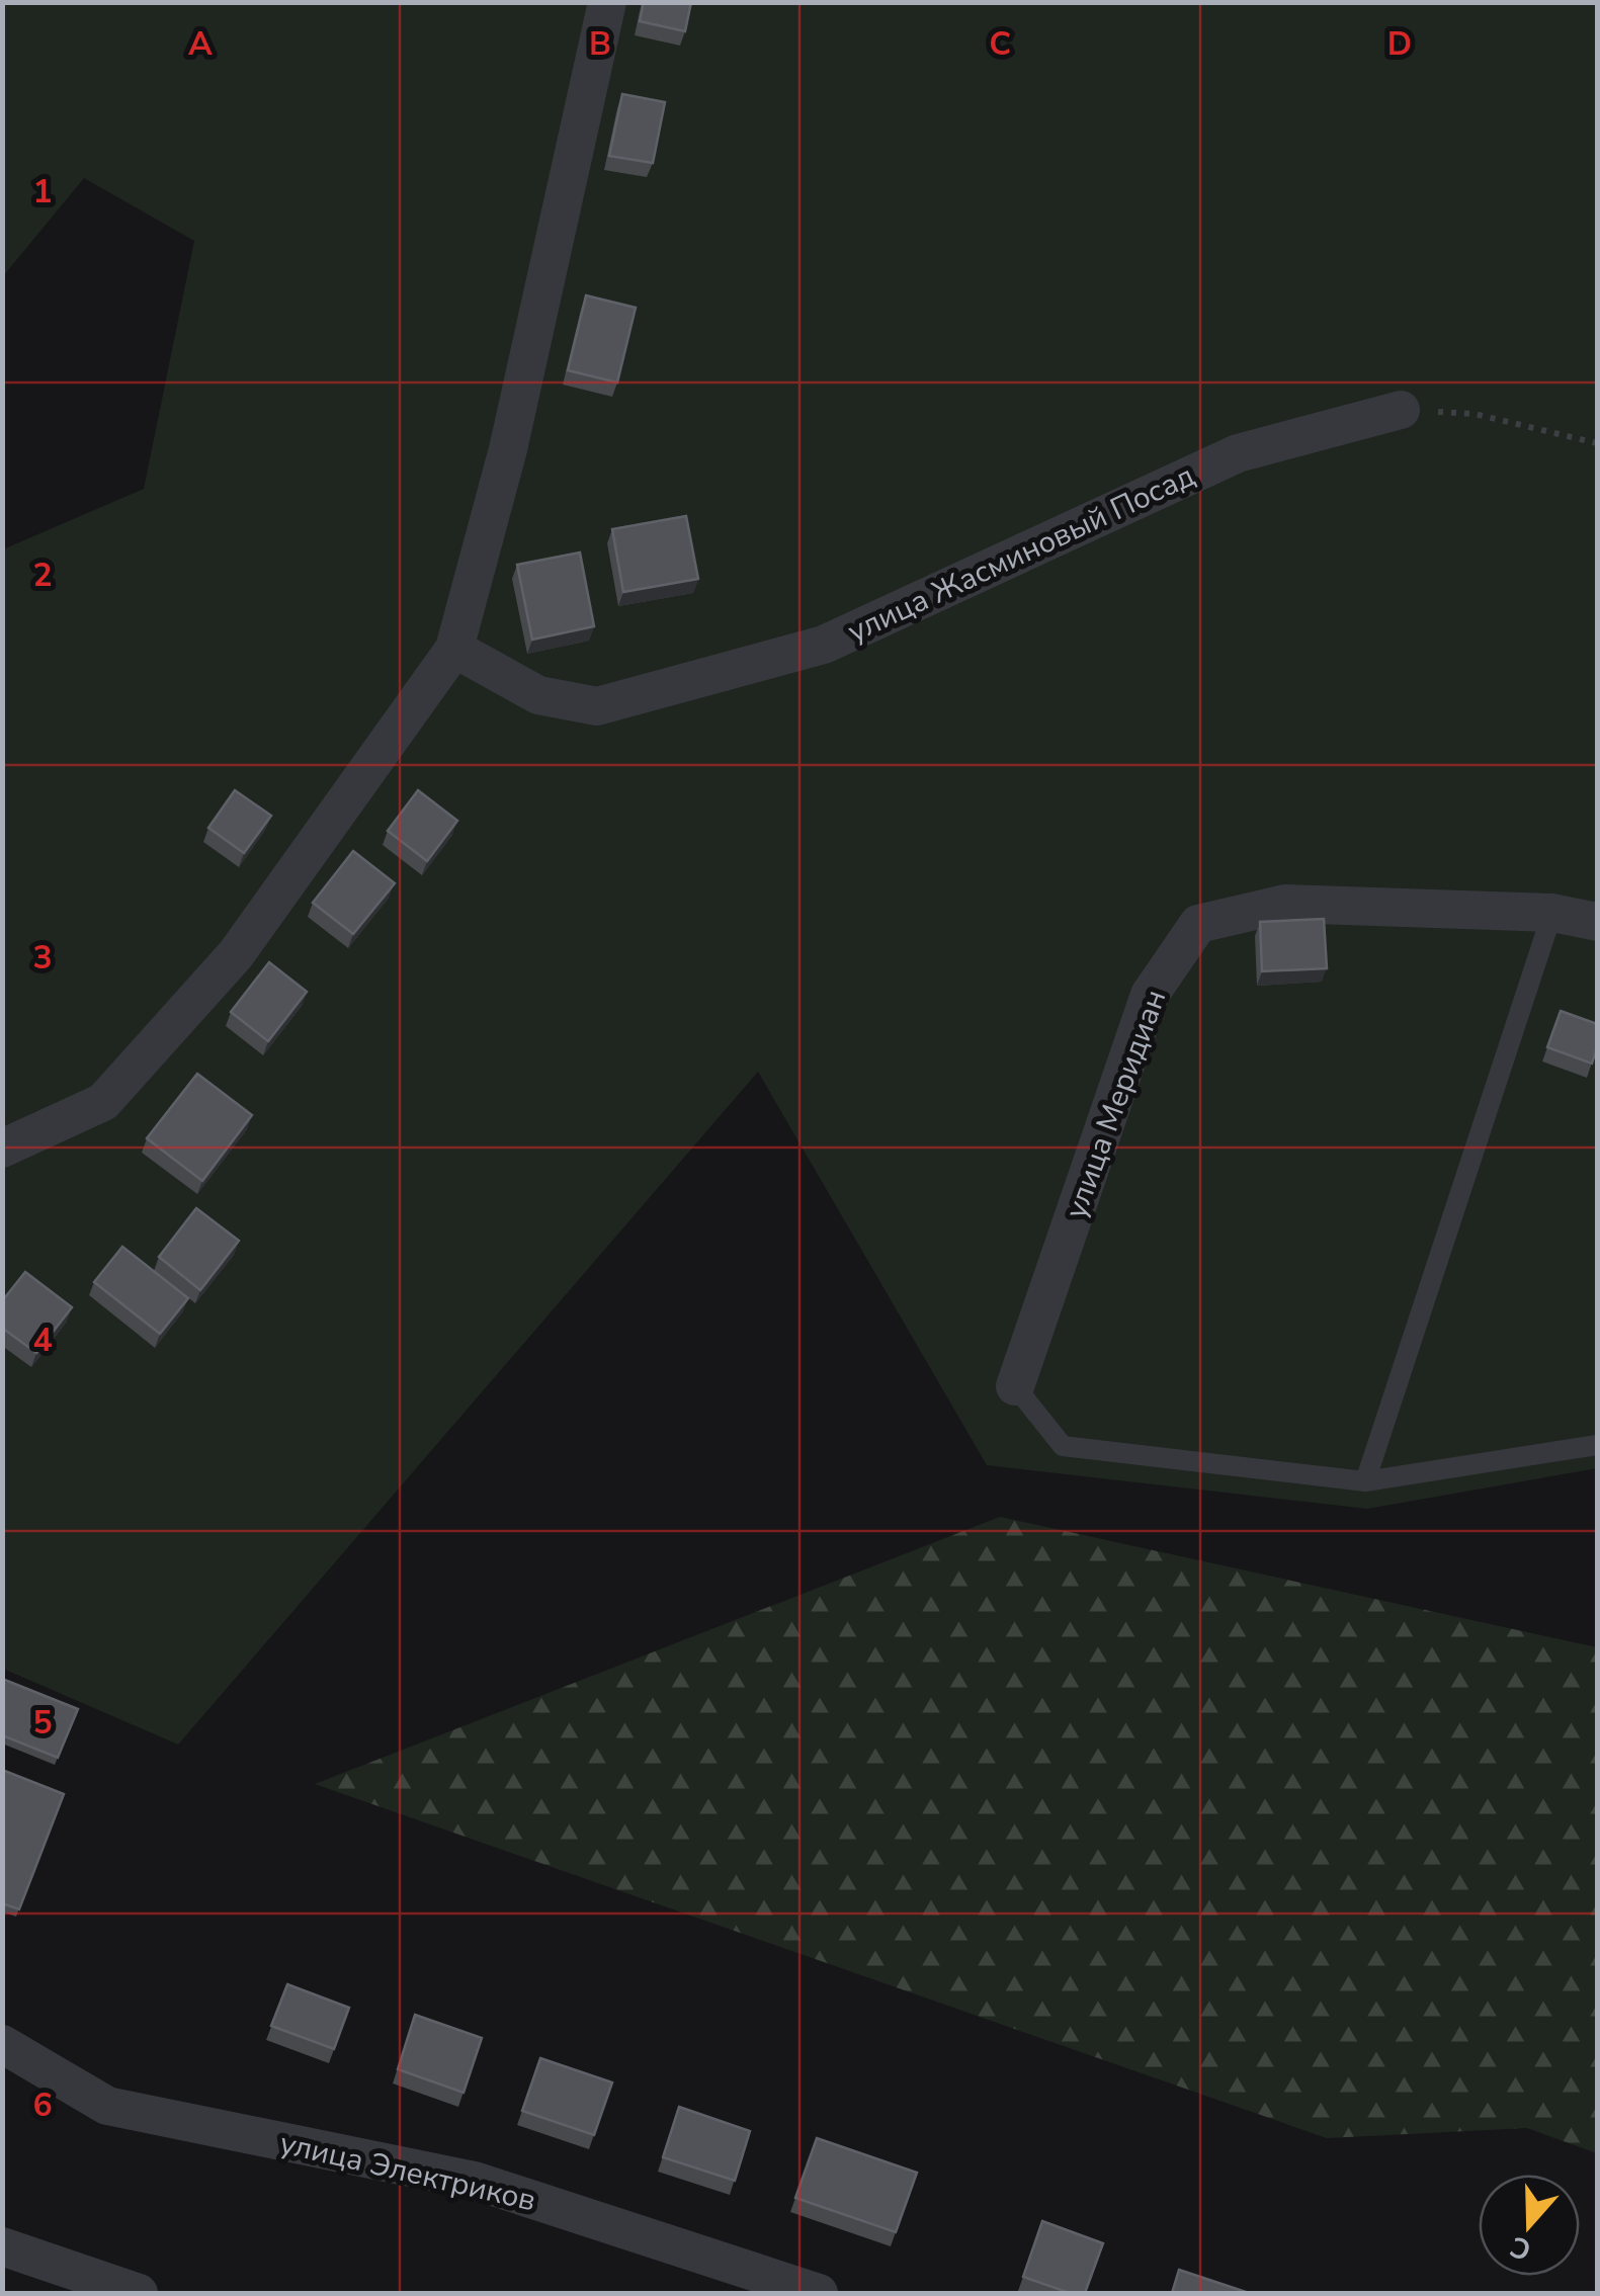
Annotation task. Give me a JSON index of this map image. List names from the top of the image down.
{
  "streets": {
    "street": ["улица Жасминовый Посад", "улица Меридиан", "улица Электриков"]
  },
  "north": "bottom",
  "grid": {
    "columns": [
      "A",
      "B",
      "C",
      "D"
    ],
    "rows": [
      "1",
      "2",
      "3",
      "4",
      "5",
      "6"
    ]
  }
}
